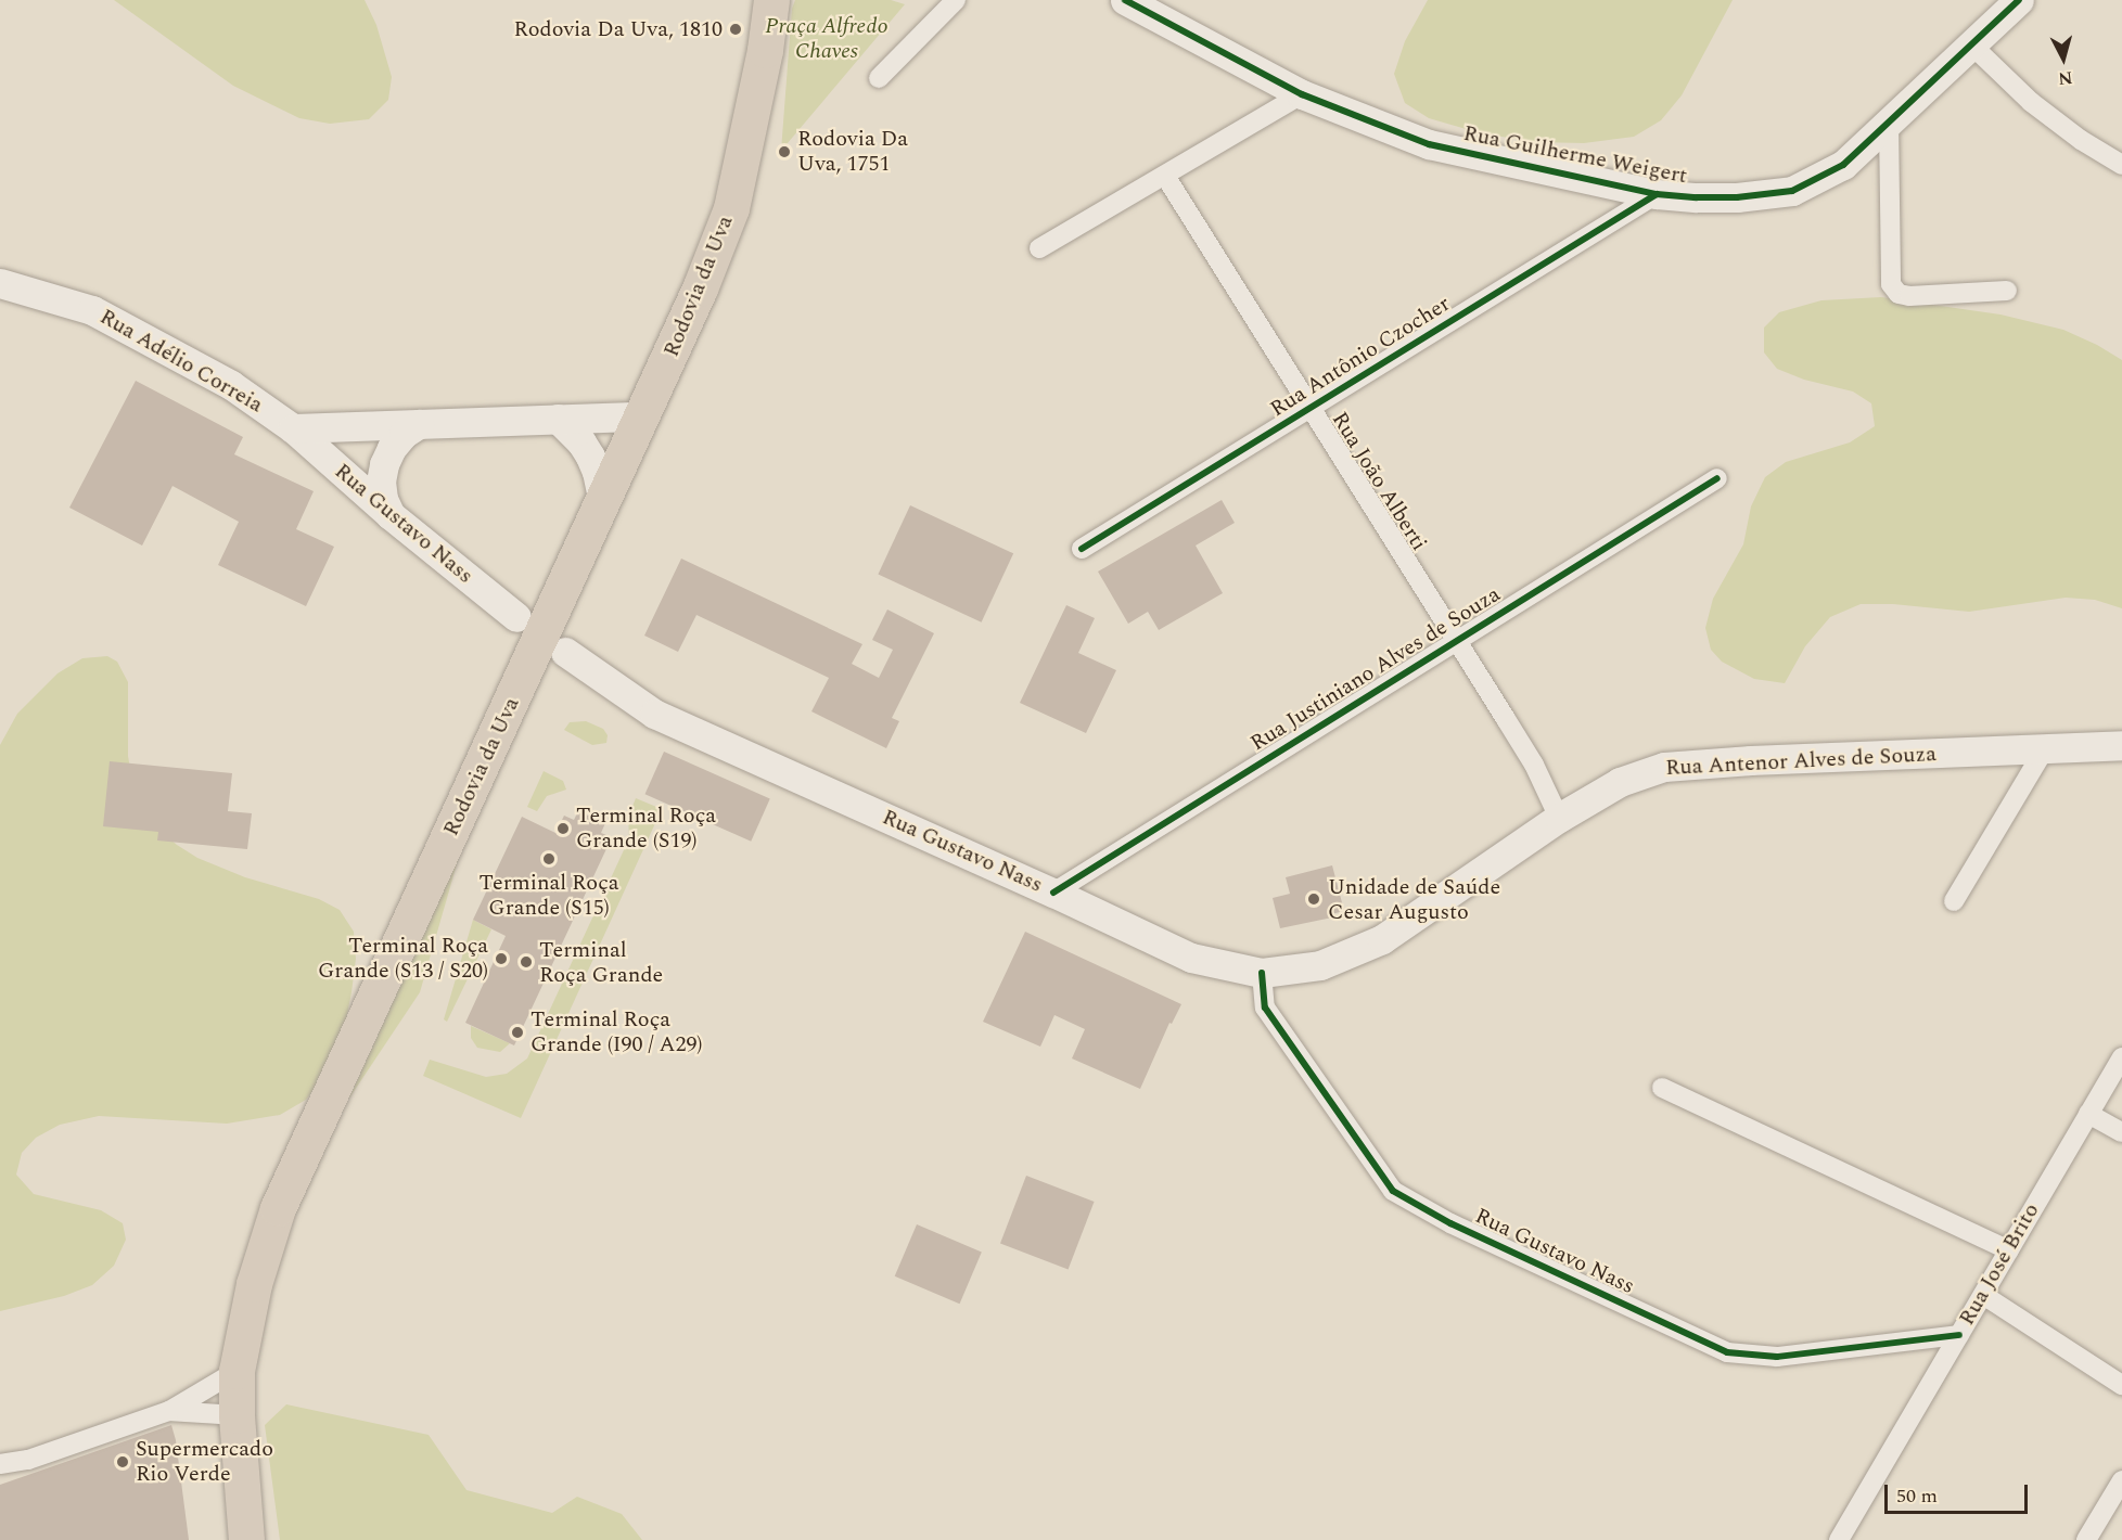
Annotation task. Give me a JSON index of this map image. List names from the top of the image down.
{
  "streets": {
    "highway": ["Rodovia da Uva"],
    "main road": [
      "Rua Guilherme Weigert",
      "Rua Adélio Correia",
      "Rua Gustavo Nass",
      "Rua Antenor Alves de Souza"
    ],
    "street": [
      "Rua Antônio Czocher",
      "Rua João Alberti",
      "Rua Justiniano Alves de Souza",
      "Rua José Brito"
    ]
  },
  "crossings": [
    ["Rua Guilherme Weigert", "Rua Antônio Czocher"],
    ["Rua Antônio Czocher", "Rua João Alberti"],
    ["Rua Adélio Correia", "Rua Gustavo Nass"],
    ["Rua João Alberti", "Rua Justiniano Alves de Souza"],
    ["Rua João Alberti", "Rua Antenor Alves de Souza"],
    ["Rua Gustavo Nass", "Rua Justiniano Alves de Souza"],
    ["Rua Gustavo Nass", "Rua Antenor Alves de Souza"],
    ["Rua Gustavo Nass", "Rua José Brito"]
  ],
  "parks": ["Praça Alfredo Chaves"],
  "places": [
    "Rodovia Da Uva, 1810",
    "Rodovia Da Uva, 1751",
    "Terminal Roça Grande (S19)",
    "Terminal Roça Grande (S15)",
    "Unidade de Saúde Cesar Augusto",
    "Terminal Roça Grande (S13 / S20)",
    "Terminal Roça Grande",
    "Terminal Roça Grande (I90 / A29)",
    "Supermercado Rio Verde"
  ],
  "scale_bar": "50 m",
  "north": "bottom"
}
